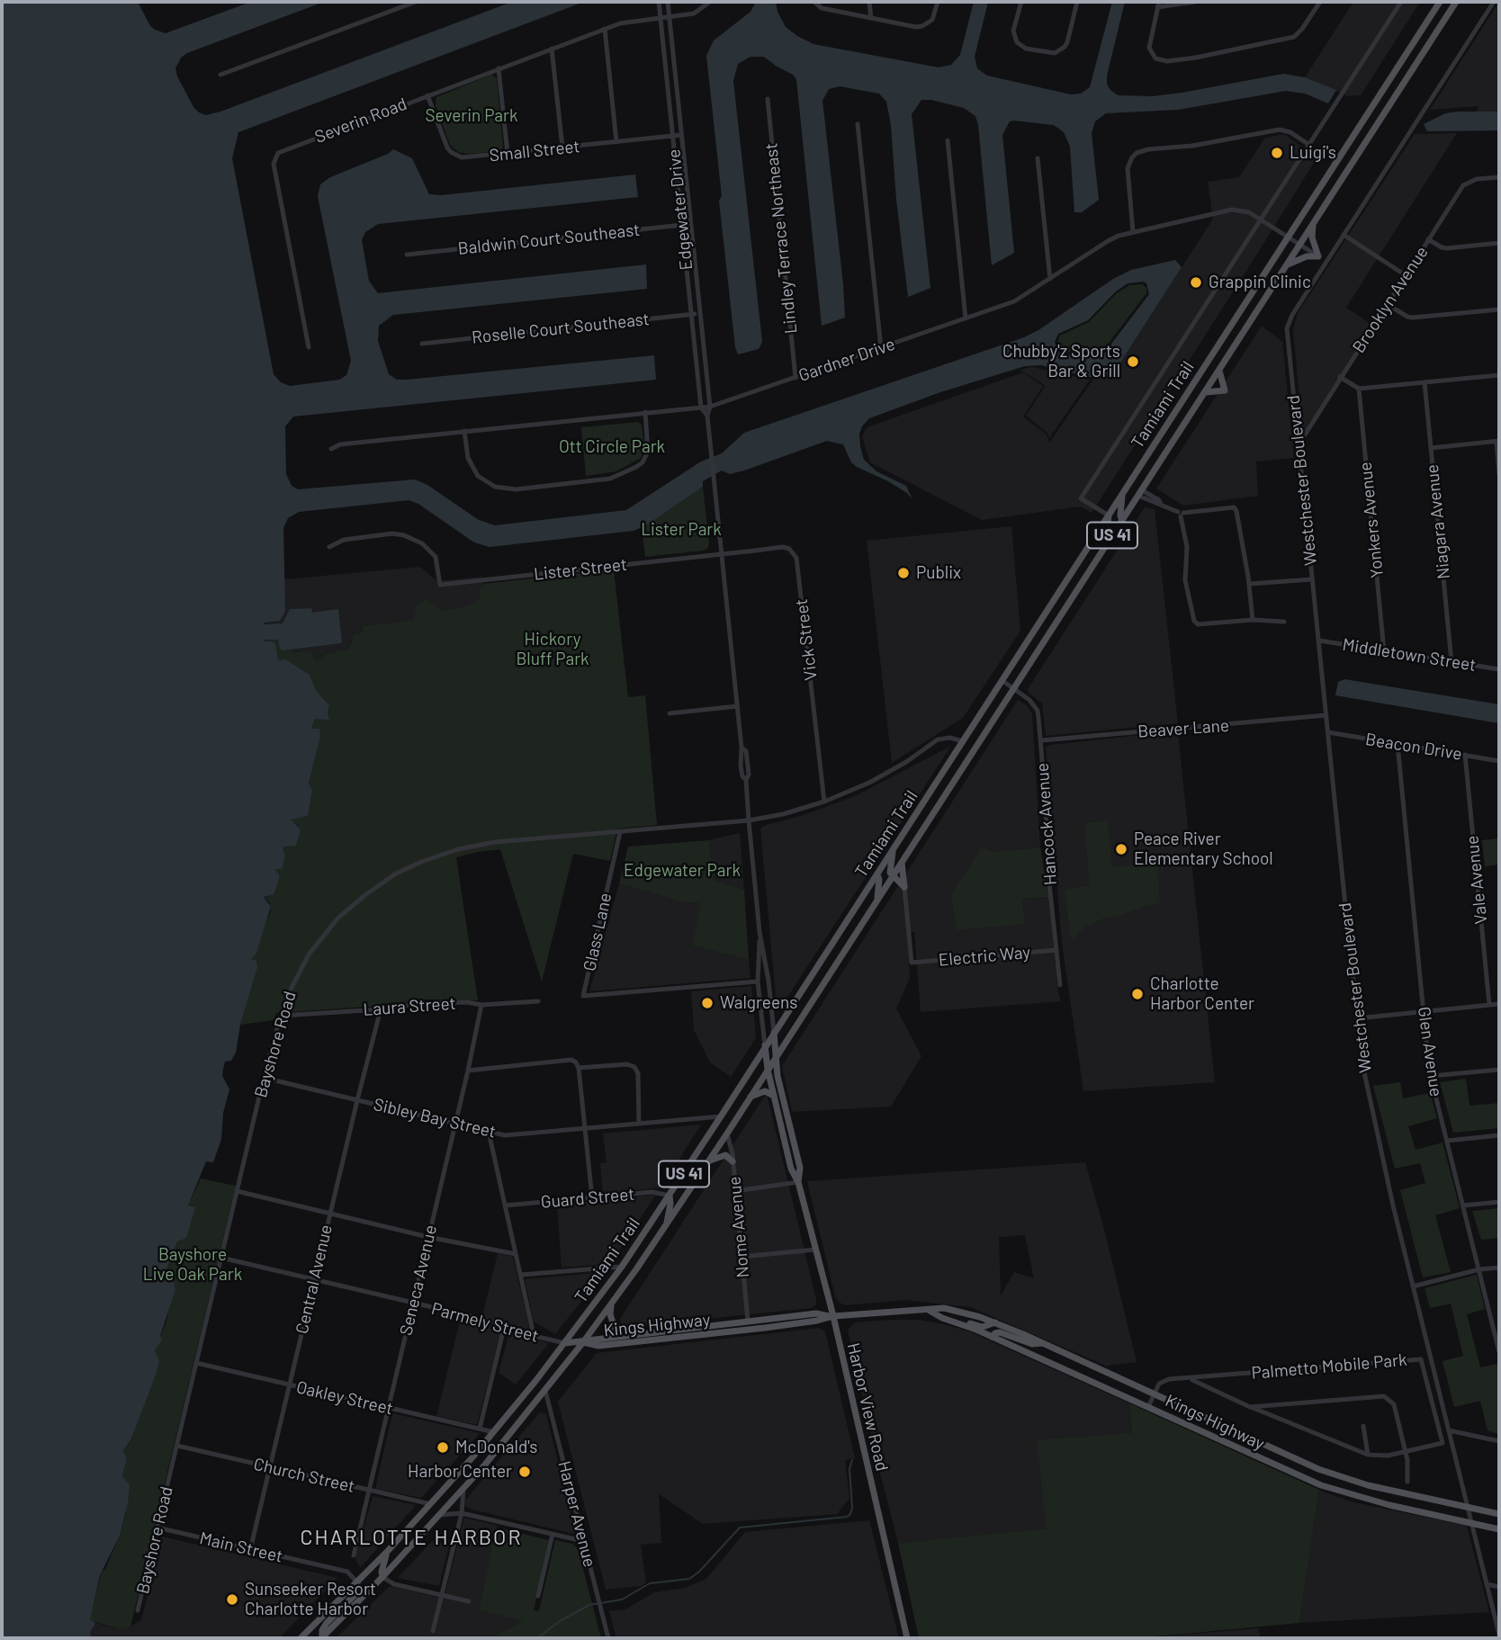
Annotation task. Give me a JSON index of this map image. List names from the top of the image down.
{
  "streets": {
    "main road": [
      "Tamiami Trail",
      "US 41",
      "Kings Highway",
      "Harbor View Road"
    ],
    "street": [
      "Severin Road",
      "Small Street",
      "Edgewater Drive",
      "Lindley Terrace Northeast",
      "Baldwin Court Southeast",
      "Brooklyn Avenue",
      "Roselle Court Southeast",
      "Gardner Drive",
      "Westchester Boulevard",
      "Yonkers Avenue",
      "Niagara Avenue",
      "Lister Street",
      "Vick Street",
      "Middletown Street",
      "Beaver Lane",
      "Beacon Drive",
      "Hancock Avenue",
      "Vale Avenue",
      "Glass Lane",
      "Electric Way",
      "Laura Street",
      "Bayshore Road",
      "Glen Avenue",
      "Sibley Bay Street",
      "Guard Street",
      "Nome Avenue",
      "Central Avenue",
      "Seneca Avenue",
      "Parmely Street",
      "Palmetto Mobile Park",
      "Oakley Street",
      "Church Street",
      "Harper Avenue",
      "Main Street"
    ]
  },
  "crossings": [
    ["Severin Road", "Small Street"],
    ["Severin Road", "Edgewater Drive"],
    ["Small Street", "Edgewater Drive"],
    ["Edgewater Drive", "Baldwin Court Southeast"],
    ["Edgewater Drive", "Roselle Court Southeast"],
    ["Edgewater Drive", "Gardner Drive"],
    ["Edgewater Drive", "Tamiami Trail"],
    ["Edgewater Drive", "Lister Street"],
    ["Edgewater Drive", "Vick Street"],
    ["Edgewater Drive", "Glass Lane"],
    ["Edgewater Drive", "Bayshore Road"],
    ["Edgewater Drive", "Harbor View Road"],
    ["Lindley Terrace Northeast", "Gardner Drive"],
    ["Brooklyn Avenue", "Westchester Boulevard"],
    ["Gardner Drive", "Tamiami Trail"],
    ["Gardner Drive", "Westchester Boulevard"],
    ["Tamiami Trail", "Hancock Avenue"],
    ["Tamiami Trail", "Bayshore Road"],
    ["Tamiami Trail", "Sibley Bay Street"],
    ["Tamiami Trail", "Guard Street"],
    ["Tamiami Trail", "Nome Avenue"],
    ["Tamiami Trail", "Parmely Street"],
    ["Tamiami Trail", "Kings Highway"],
    ["Tamiami Trail", "Oakley Street"],
    ["Tamiami Trail", "Harbor View Road"],
    ["Tamiami Trail", "Church Street"],
    ["Tamiami Trail", "Harper Avenue"],
    ["Tamiami Trail", "Main Street"],
    ["Westchester Boulevard", "Middletown Street"],
    ["Westchester Boulevard", "Beaver Lane"],
    ["Westchester Boulevard", "Beacon Drive"],
    ["Westchester Boulevard", "Kings Highway"],
    ["Westchester Boulevard", "Palmetto Mobile Park"],
    ["Yonkers Avenue", "Middletown Street"],
    ["Niagara Avenue", "Middletown Street"],
    ["Lister Street", "Vick Street"],
    ["Vick Street", "Bayshore Road"],
    ["Beaver Lane", "Hancock Avenue"],
    ["Beacon Drive", "Vale Avenue"],
    ["Beacon Drive", "Glen Avenue"],
    ["Hancock Avenue", "Electric Way"],
    ["Glass Lane", "Bayshore Road"],
    ["Laura Street", "Bayshore Road"],
    ["Laura Street", "Central Avenue"],
    ["Laura Street", "Seneca Avenue"],
    ["Bayshore Road", "Sibley Bay Street"],
    ["Bayshore Road", "Parmely Street"],
    ["Bayshore Road", "Oakley Street"],
    ["Bayshore Road", "Church Street"],
    ["Bayshore Road", "Main Street"],
    ["Sibley Bay Street", "Central Avenue"],
    ["Sibley Bay Street", "Seneca Avenue"],
    ["Nome Avenue", "Kings Highway"],
    ["Central Avenue", "Parmely Street"],
    ["Central Avenue", "Oakley Street"],
    ["Central Avenue", "Church Street"],
    ["Central Avenue", "Main Street"],
    ["Seneca Avenue", "Parmely Street"],
    ["Seneca Avenue", "Oakley Street"],
    ["Seneca Avenue", "Church Street"],
    ["Kings Highway", "Palmetto Mobile Park"],
    ["Kings Highway", "Harbor View Road"]
  ],
  "districts": ["CHARLOTTE HARBOR"],
  "parks": [
    "Severin Park",
    "Ott Circle Park",
    "Lister Park",
    "Hickory Bluff Park",
    "Edgewater Park",
    "Bayshore Live Oak Park"
  ],
  "places": [
    "Luigi's",
    "Grappin Clinic",
    "Chubby'z Sports Bar & Grill",
    "Publix",
    "Peace River Elementary School",
    "Charlotte Harbor Center",
    "Walgreens",
    "McDonald's",
    "Harbor Center",
    "Sunseeker Resort Charlotte Harbor"
  ]
}
